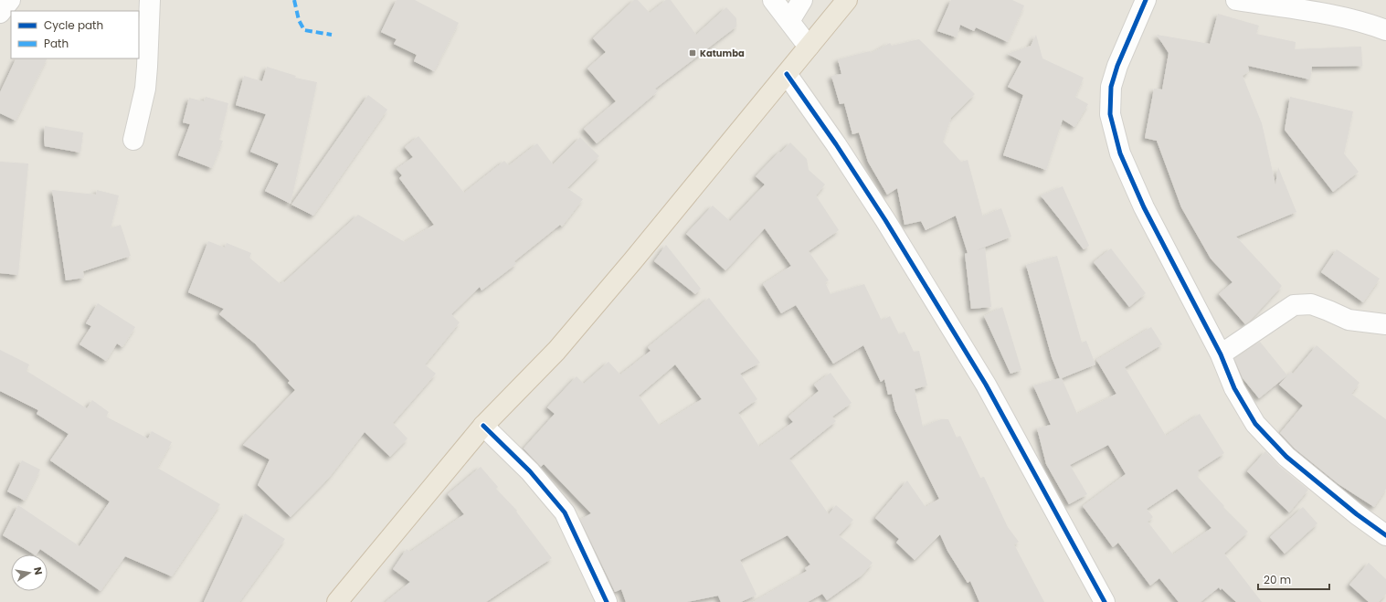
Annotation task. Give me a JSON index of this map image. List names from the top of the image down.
{
  "places": {
    "transit": ["Katumba"]
  },
  "legend": ["Cycle path", "Path"],
  "scale_bar": "20 m",
  "north": "right"
}
